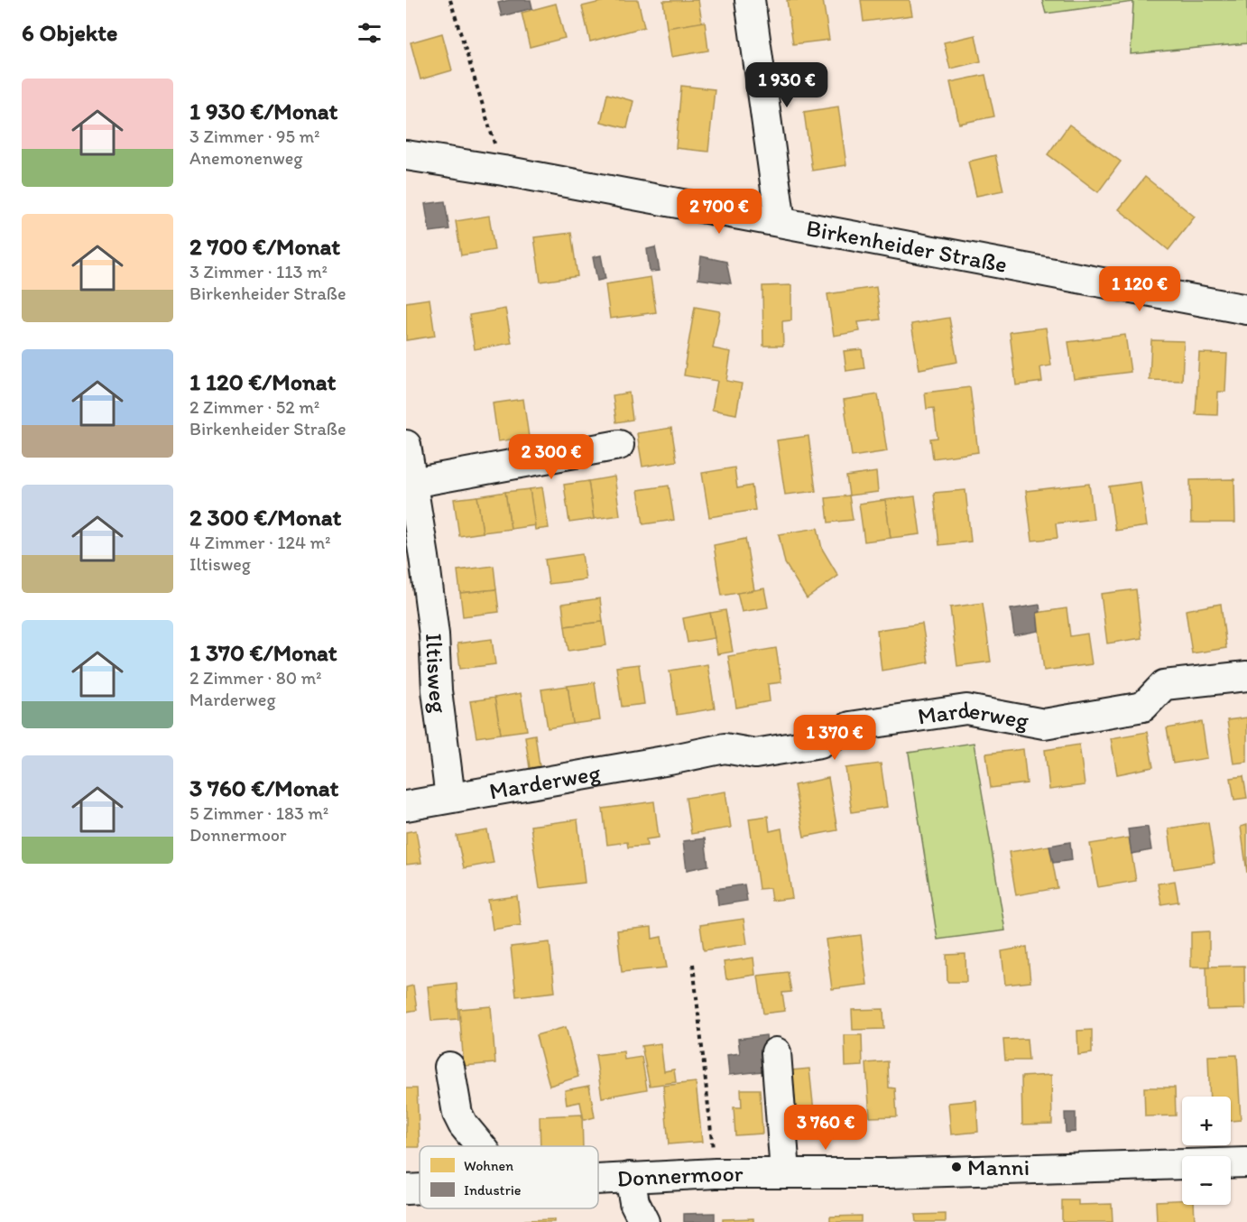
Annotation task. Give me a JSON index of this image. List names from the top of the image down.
{
  "streets": {
    "street": [
      "Birkenheider Straße",
      "Iltisweg",
      "Marderweg",
      "Donnermoor"
    ]
  },
  "crossings": [
    ["Iltisweg", "Marderweg"]
  ],
  "places": ["Manni"],
  "legend": ["Wohnen", "Industrie"],
  "page": {
    "heading": "6 Objekte",
    "price": [
      "1 930 €",
      "2 700 €",
      "1 120 €",
      "2 300 €",
      "1 370 €",
      "3 760 €"
    ],
    "list": [
      {
        "name": "1 930 €/Monat",
        "note": "3 Zimmer · 95 m² · Anemonenweg"
      },
      {
        "name": "2 700 €/Monat",
        "note": "3 Zimmer · 113 m² · Birkenheider Straße"
      },
      {
        "name": "1 120 €/Monat",
        "note": "2 Zimmer · 52 m² · Birkenheider Straße"
      },
      {
        "name": "2 300 €/Monat",
        "note": "4 Zimmer · 124 m² · Iltisweg"
      },
      {
        "name": "1 370 €/Monat",
        "note": "2 Zimmer · 80 m² · Marderweg"
      },
      {
        "name": "3 760 €/Monat",
        "note": "5 Zimmer · 183 m² · Donnermoor"
      }
    ],
    "map_buttons": ["+", "−"]
  }
}
